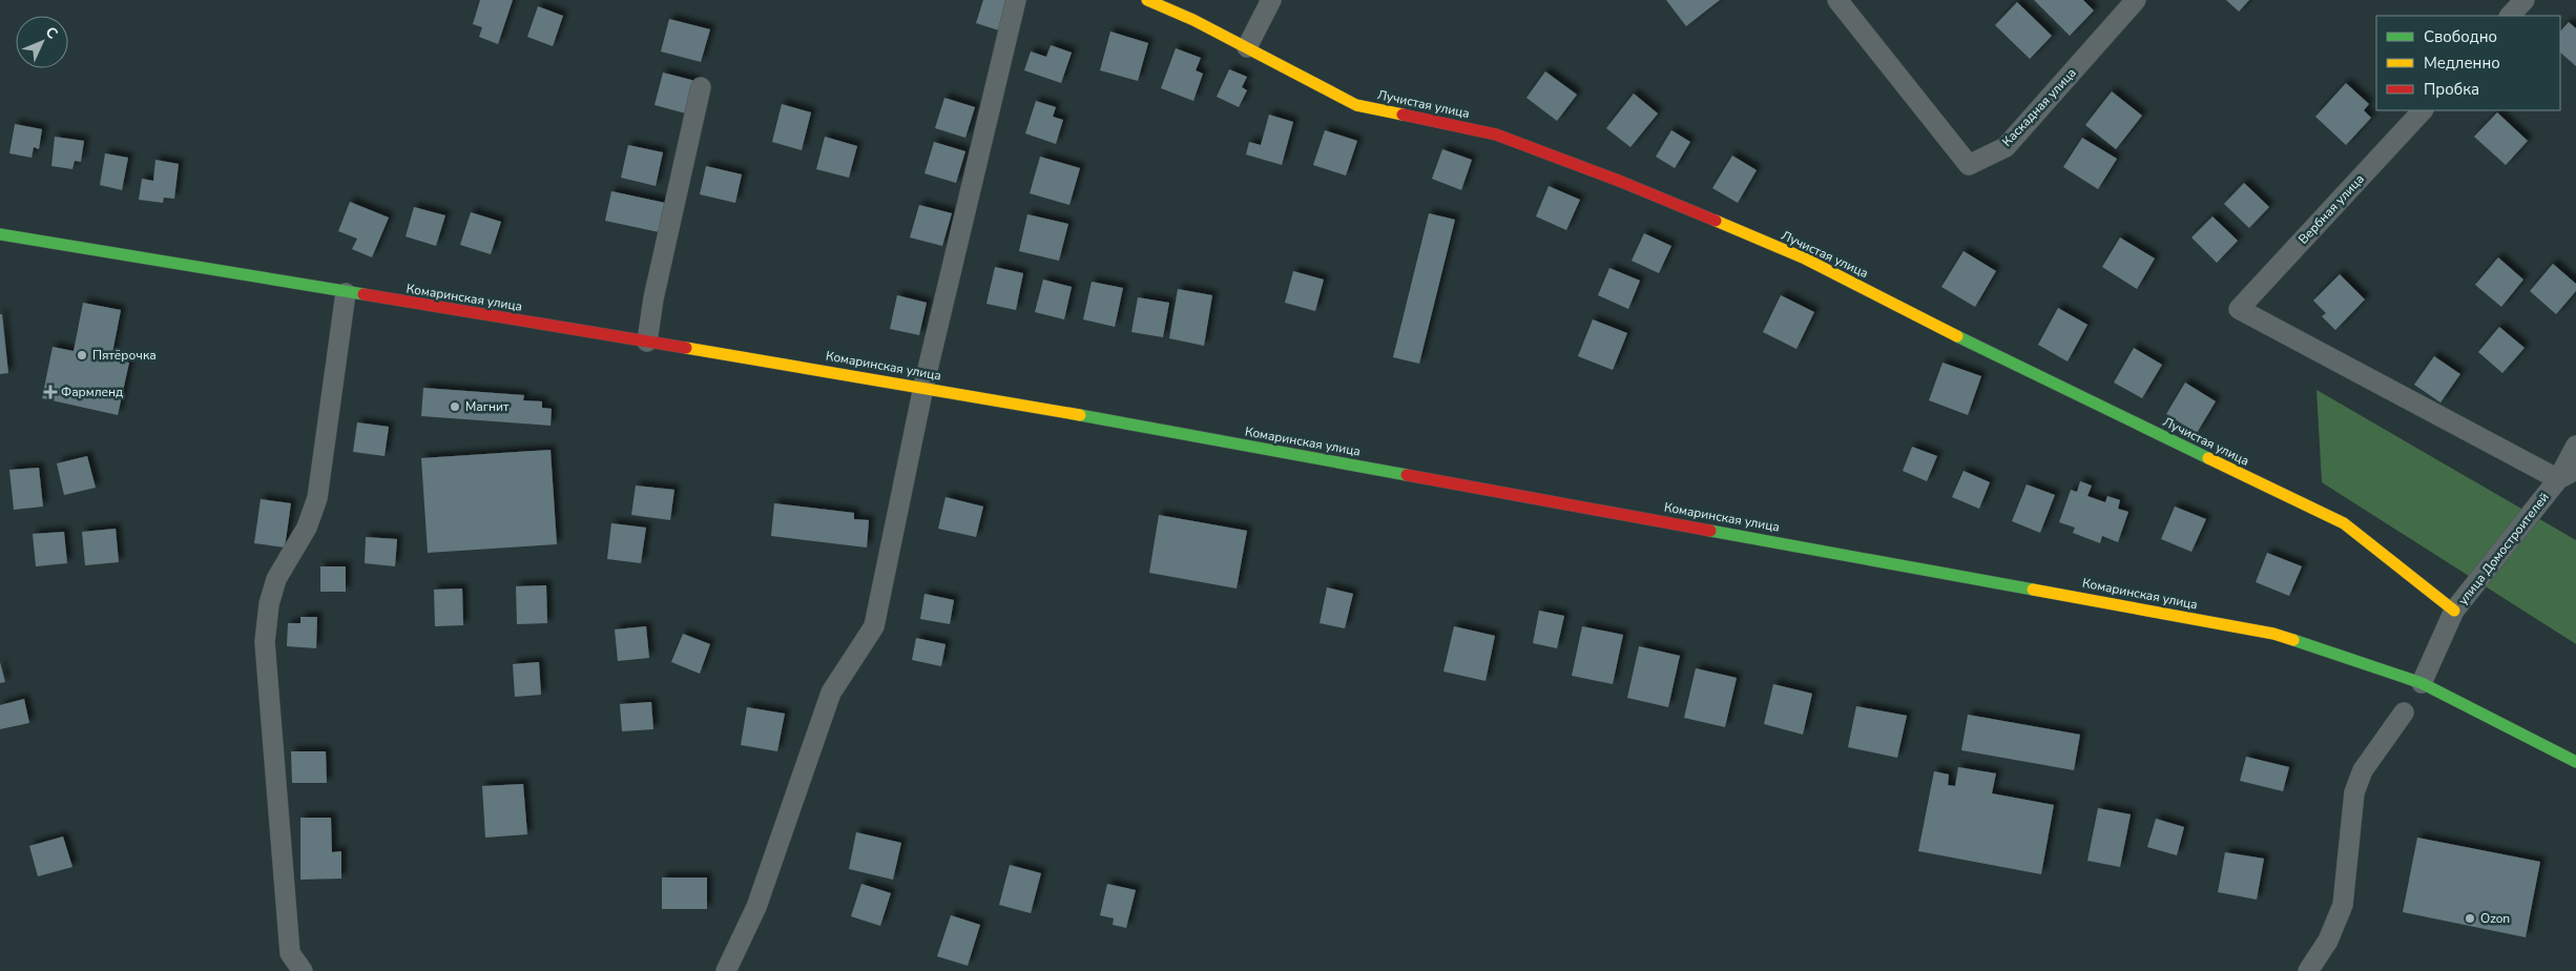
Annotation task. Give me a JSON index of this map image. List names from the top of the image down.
{
  "streets": {
    "street": [
      "Лучистая улица",
      "Каскадная улица",
      "Вербная улица",
      "Комаринская улица",
      "улица Домостроителей"
    ]
  },
  "crossings": [
    ["Лучистая улица", "улица Домостроителей"],
    ["Вербная улица", "улица Домостроителей"],
    ["Комаринская улица", "улица Домостроителей"]
  ],
  "places": {
    "other": ["Пятёрочка", "Магнит", "Ozon"],
    "health": ["Фармленд"]
  },
  "legend": ["Свободно", "Медленно", "Пробка"],
  "north": "top right"
}
